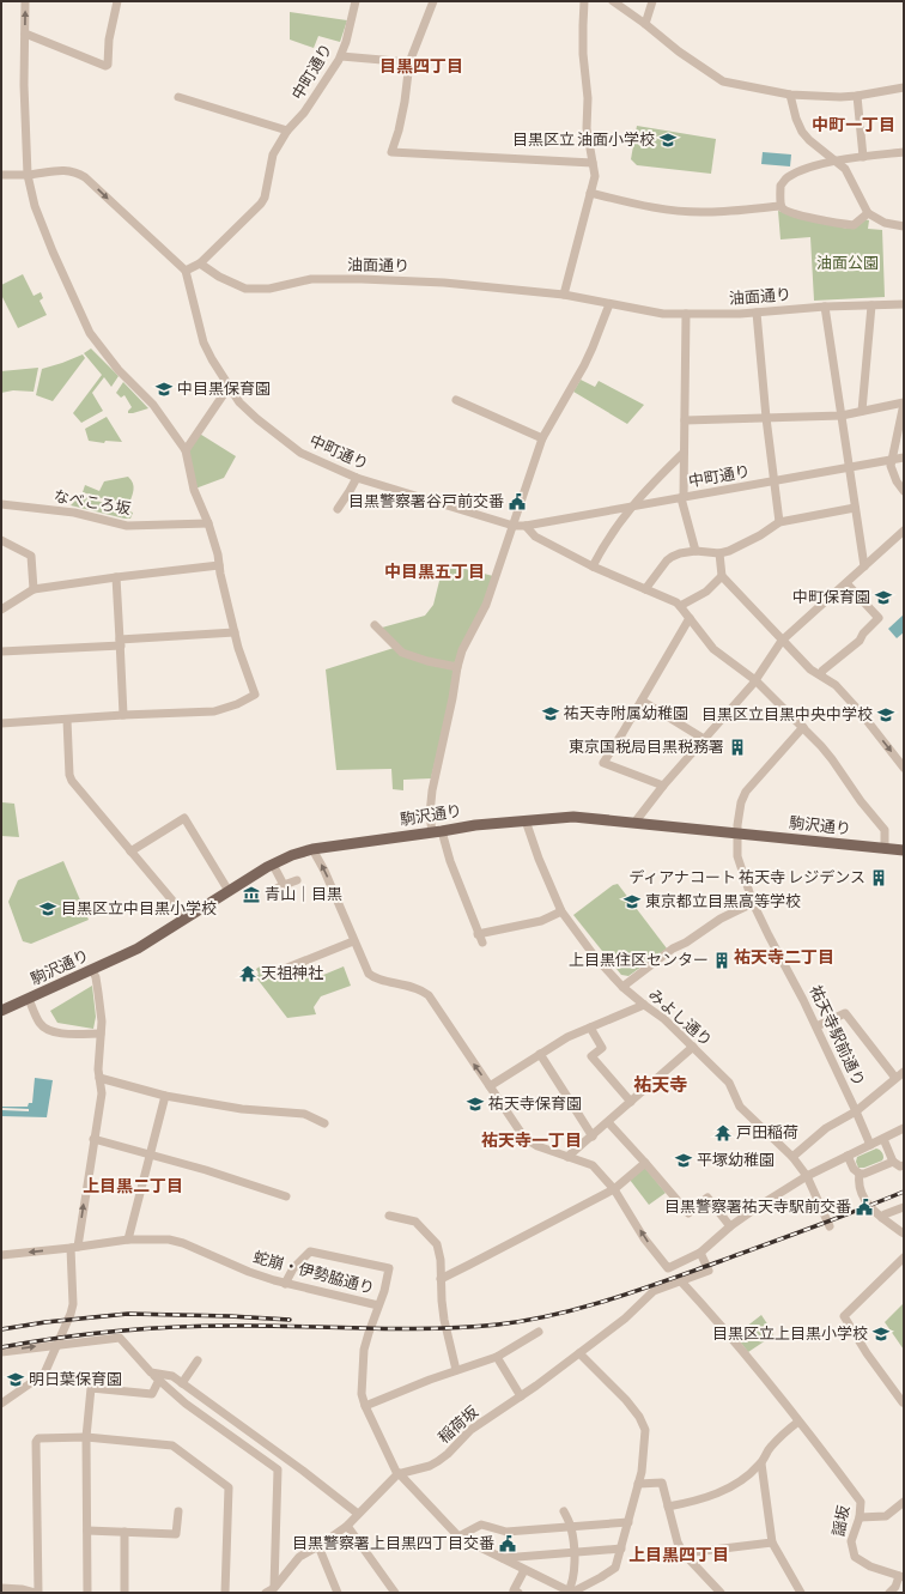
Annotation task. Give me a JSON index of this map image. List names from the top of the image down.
{
  "streets": {
    "main road": ["駒沢通り"],
    "street": [
      "中町通り",
      "油面通り",
      "なべころ坂",
      "みよし通り",
      "祐天寺駅前通り",
      "蛇崩・伊勢脇通り",
      "稲荷坂",
      "謡坂"
    ]
  },
  "crossings": [
    ["中町通り", "油面通り"],
    ["駒沢通り", "みよし通り"],
    ["駒沢通り", "祐天寺駅前通り"],
    ["蛇崩・伊勢脇通り", "稲荷坂"],
    ["稲荷坂", "謡坂"]
  ],
  "districts": [
    "目黒四丁目",
    "中町一丁目",
    "中目黒五丁目",
    "祐天寺二丁目",
    "祐天寺",
    "祐天寺一丁目",
    "上目黒二丁目",
    "上目黒四丁目"
  ],
  "parks": ["油面公園"],
  "places": {
    "school or university": [
      "目黒区立 油面小学校",
      "中目黒保育園",
      "中町保育園",
      "祐天寺附属幼稚園",
      "目黒区立目黒中央中学校",
      "東京都立目黒高等学校",
      "目黒区立中目黒小学校",
      "祐天寺保育園",
      "平塚幼稚園",
      "目黒区立上目黒小学校",
      "明日葉保育園"
    ],
    "public building": ["目黒警察署谷戸前交番", "目黒警察署祐天寺駅前交番", "目黒警察署上目黒四丁目交番"],
    "building": ["東京国税局目黒税務署", "ディアナコート 祐天寺 レジデンス", "上目黒住区センター"],
    "museum": ["青山｜目黒"],
    "temple": ["天祖神社", "戸田稲荷"]
  }
}
